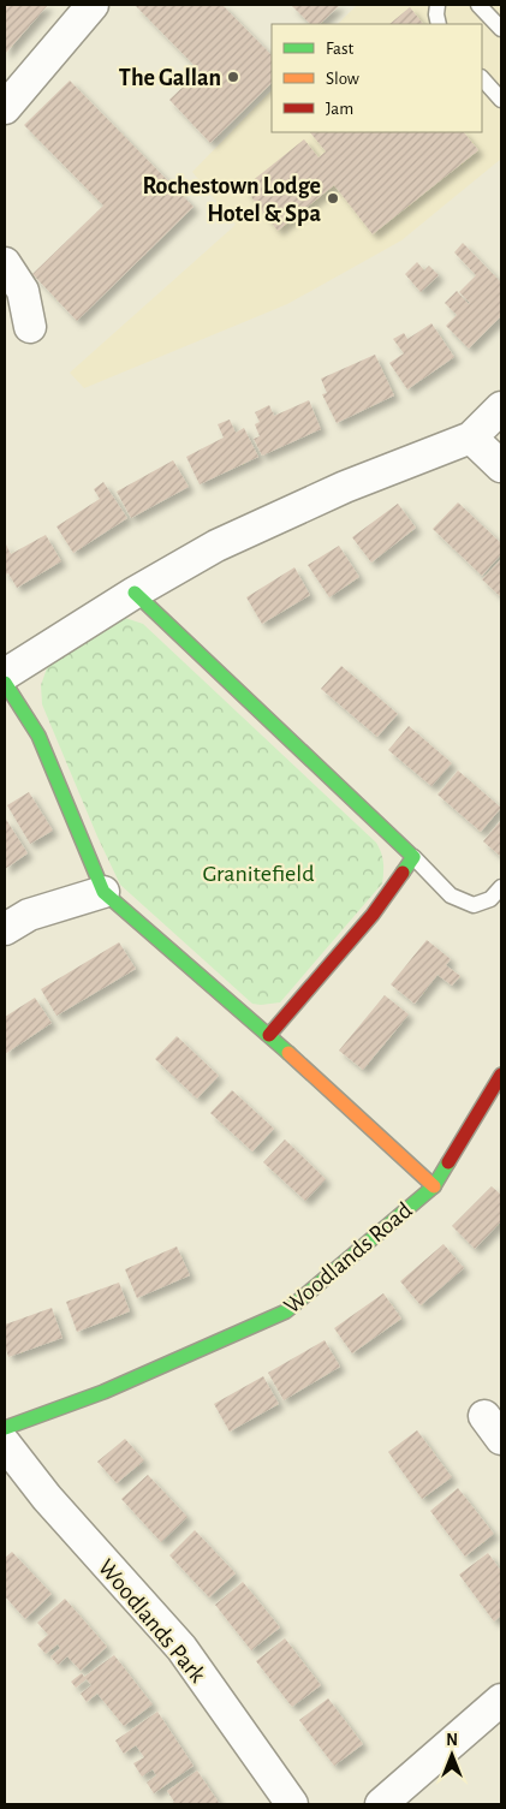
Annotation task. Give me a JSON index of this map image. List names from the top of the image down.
{
  "streets": {
    "street": ["Woodlands Road", "Woodlands Park"]
  },
  "parks": ["Granitefield"],
  "places": ["The Gallan", "Rochestown Lodge Hotel & Spa"],
  "legend": ["Fast", "Slow", "Jam"],
  "north": "top"
}
